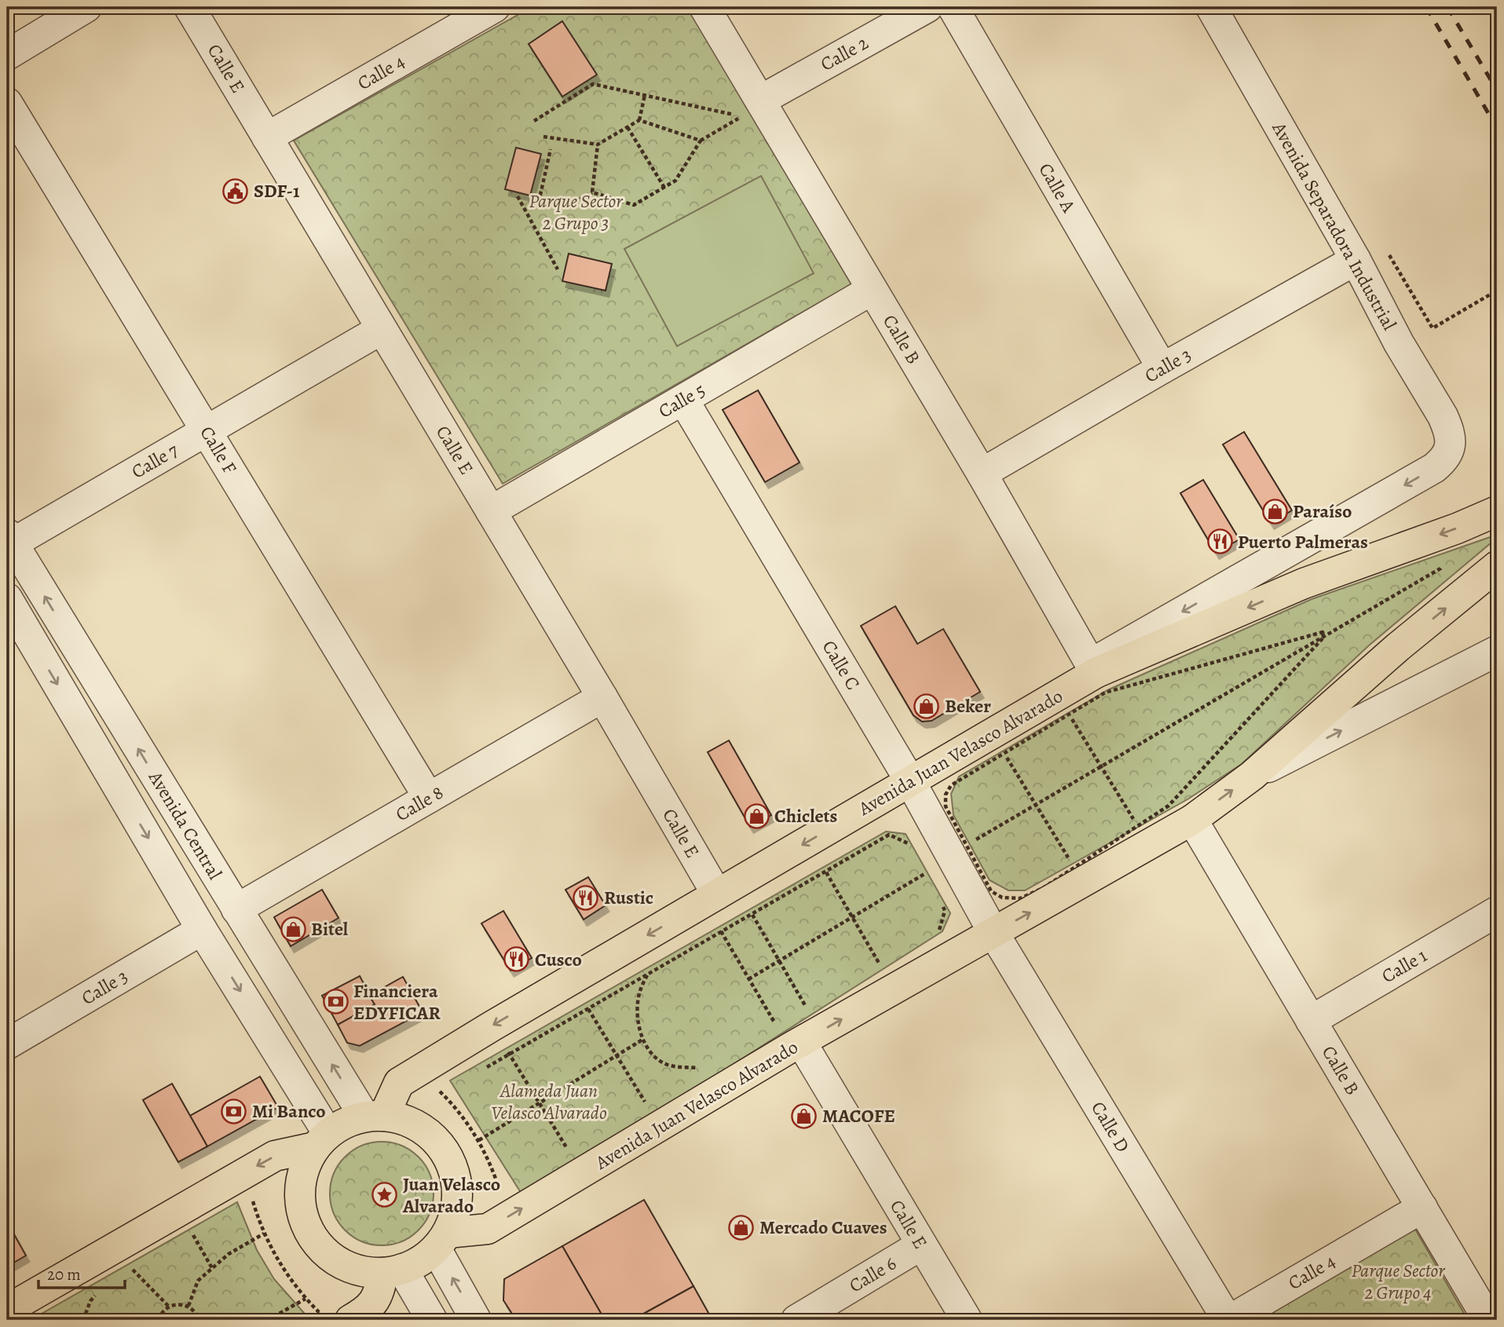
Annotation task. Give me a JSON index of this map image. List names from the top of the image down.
{
  "streets": {
    "main road": ["Avenida Juan Velasco Alvarado"],
    "street": [
      "Calle 2",
      "Calle E",
      "Calle 4",
      "Calle A",
      "Avenida Separadora Industrial",
      "Calle B",
      "Calle 3",
      "Calle 5",
      "Calle F",
      "Calle 7",
      "Calle C",
      "Calle 8",
      "Avenida Central",
      "Calle 1",
      "Calle D",
      "Calle 6"
    ]
  },
  "crossings": [
    ["Calle 2", "Calle B"],
    ["Calle E", "Calle 4"],
    ["Calle E", "Calle 5"],
    ["Calle E", "Calle 7"],
    ["Calle E", "Avenida Juan Velasco Alvarado"],
    ["Calle E", "Calle 8"],
    ["Calle E", "Calle 6"],
    ["Calle 4", "Calle B"],
    ["Calle 4", "Calle D"],
    ["Calle A", "Calle 3"],
    ["Avenida Separadora Industrial", "Calle 3"],
    ["Avenida Separadora Industrial", "Avenida Juan Velasco Alvarado"],
    ["Calle B", "Calle 3"],
    ["Calle B", "Calle 5"],
    ["Calle B", "Avenida Juan Velasco Alvarado"],
    ["Calle B", "Calle 1"],
    ["Calle 3", "Avenida Central"],
    ["Calle 5", "Calle C"],
    ["Calle F", "Calle 7"],
    ["Calle F", "Calle 8"],
    ["Calle 7", "Avenida Central"],
    ["Calle C", "Avenida Juan Velasco Alvarado"],
    ["Calle C", "Calle D"],
    ["Avenida Juan Velasco Alvarado", "Avenida Central"],
    ["Avenida Juan Velasco Alvarado", "Calle D"],
    ["Calle 8", "Avenida Central"]
  ],
  "parks": ["Parque Sector 2 Grupo 3", "Alameda Juan Velasco Alvarado", "Parque Sector 2 Grupo 4"],
  "places": {
    "public building": ["SDF-1"],
    "shop": [
      "Paraíso",
      "Beker",
      "Chiclets",
      "Bitel",
      "MACOFE",
      "Mercado Cuaves"
    ],
    "restaurant": ["Puerto Palmeras", "Rustic", "Cusco"],
    "bank": ["Financiera EDYFICAR", "Mi Banco"],
    "place": ["Juan Velasco Alvarado"]
  },
  "scale_bar": "20 m"
}
